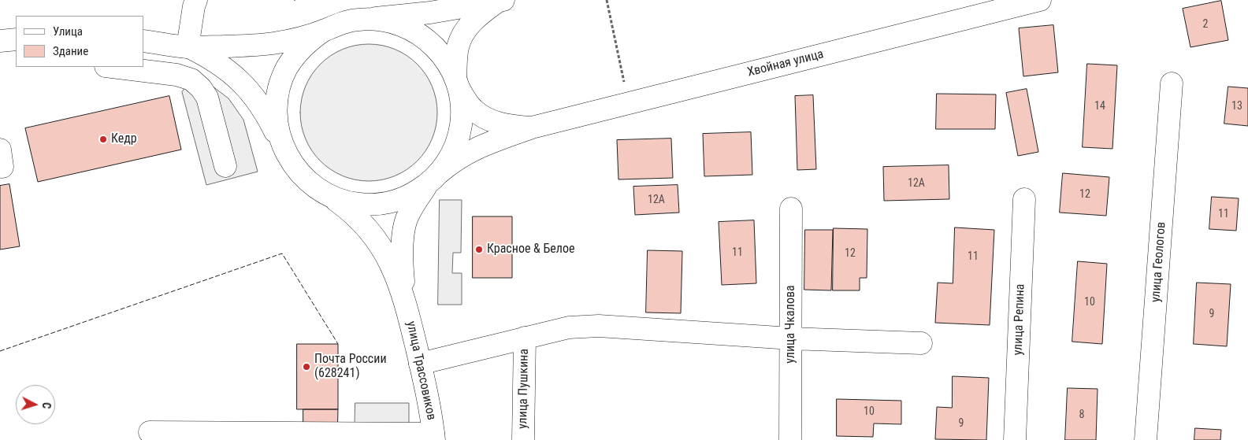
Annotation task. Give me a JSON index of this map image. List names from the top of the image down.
{
  "streets": {
    "street": [
      "Хвойная улица",
      "улица Геологов",
      "улица Репина",
      "улица Чкалова",
      "улица Трассовиков",
      "улица Пушкина"
    ]
  },
  "places": ["Кедр", "Красное & Белое", "Почта России (628241)"],
  "house_numbers": [
    "2",
    "14",
    "13",
    "12А",
    "12",
    "12А",
    "11",
    "11",
    "12",
    "11",
    "10",
    "9",
    "10",
    "8",
    "9"
  ],
  "legend": ["Улица", "Здание"],
  "north": "right"
}
